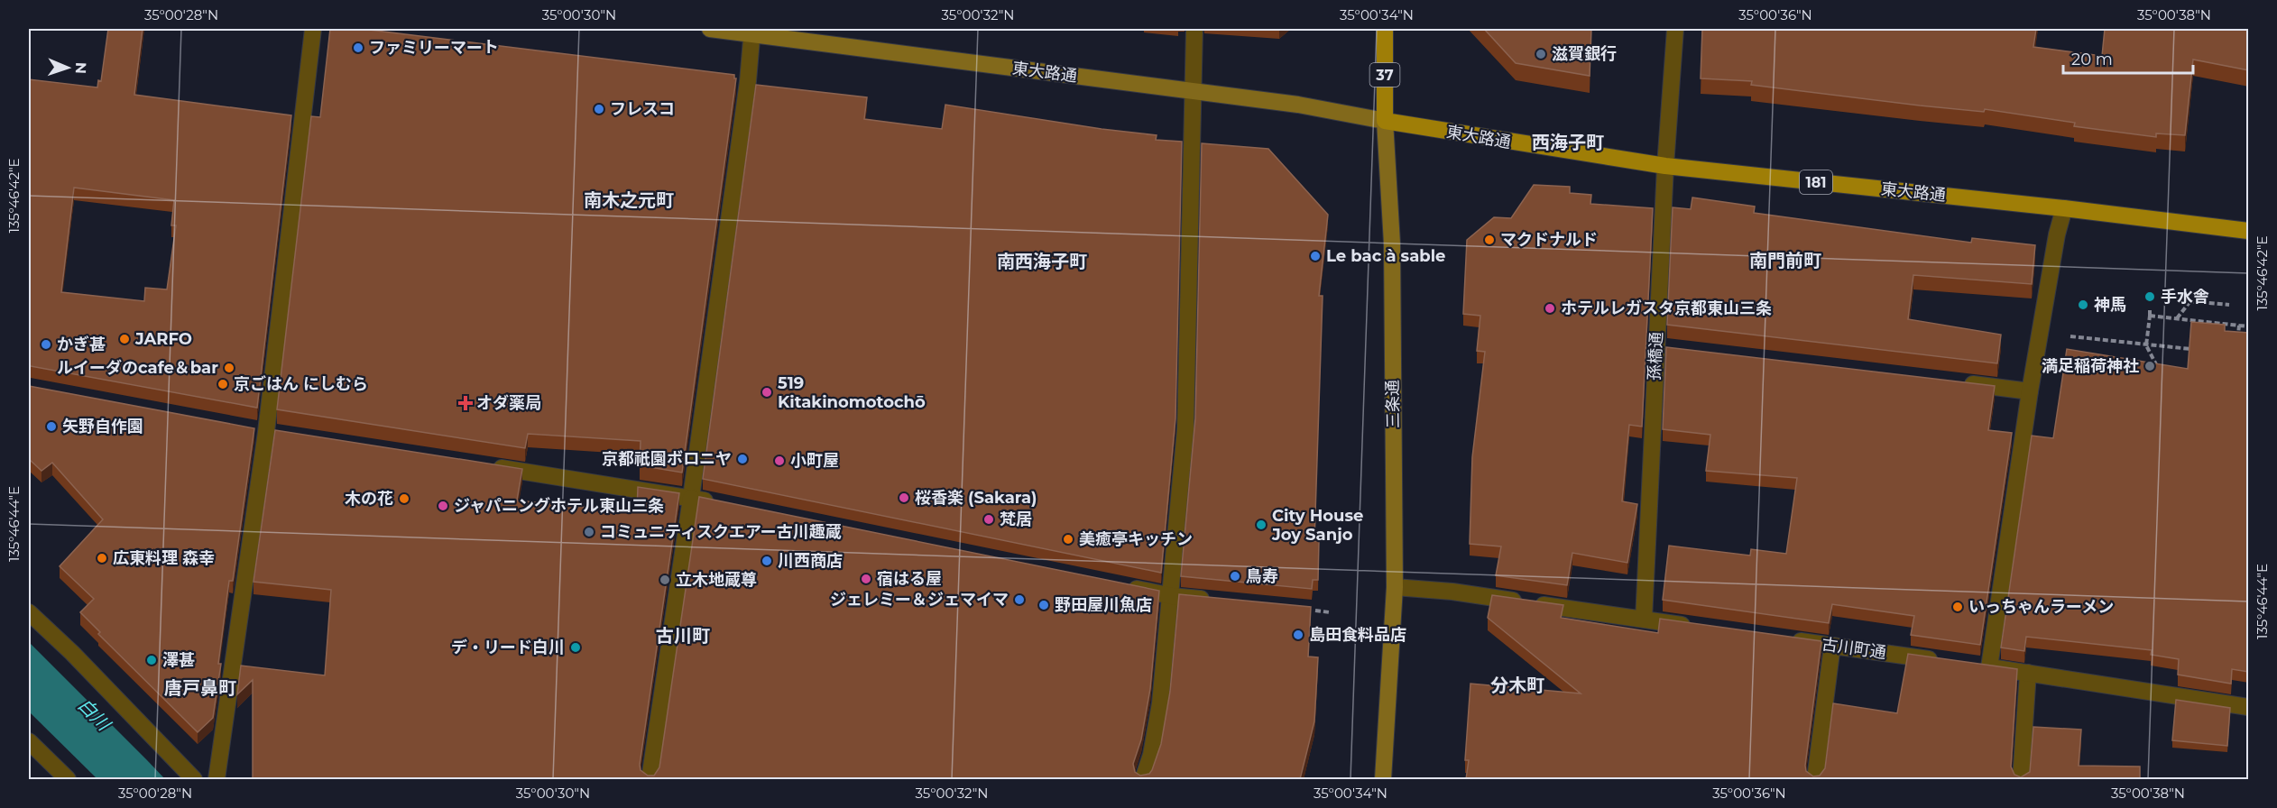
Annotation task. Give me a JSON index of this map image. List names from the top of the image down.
{
  "streets": {
    "main road": [
      "東大路通",
      "37",
      "181",
      "三条通"
    ],
    "street": ["孫橋通", "古川町通"]
  },
  "crossings": [
    ["東大路通", "孫橋通"],
    ["東大路通", "三条通"]
  ],
  "districts": [
    "西海子町",
    "南木之元町",
    "南門前町",
    "南西海子町",
    "古川町",
    "分木町",
    "唐戸鼻町"
  ],
  "water": ["白川"],
  "places": {
    "other": [
      "ファミリーマート",
      "滋賀銀行",
      "フレスコ",
      "マクドナルド",
      "Le bac à sable",
      "手水舎",
      "神馬",
      "ホテルレガスタ京都東山三条",
      "JARFO",
      "かぎ甚",
      "満足稲荷神社",
      "ルイーダのcafe＆bar",
      "京ごはん にしむら",
      "519 Kitakinomotochō",
      "矢野自作園",
      "京都祇園ボロニヤ",
      "小町屋",
      "桜香楽 (Sakara)",
      "木の花",
      "ジャパニングホテル東山三条",
      "梵居",
      "City House Joy Sanjo",
      "コミュニティスクエアー古川趣蔵",
      "美癒亭キッチン",
      "広東料理 森幸",
      "川西商店",
      "鳥寿",
      "宿はる屋",
      "立木地蔵尊",
      "ジェレミー＆ジェマイマ",
      "野田屋川魚店",
      "いっちゃんラーメン",
      "島田食料品店",
      "デ・リード白川",
      "澤甚"
    ],
    "health": ["オダ薬局"]
  },
  "scale_bar": "20 m",
  "north": "right",
  "coordinates": [
    "35°00'28\"N",
    "35°00'30\"N",
    "35°00'32\"N",
    "35°00'34\"N",
    "35°00'36\"N",
    "35°00'38\"N",
    "135°46'42\"E",
    "135°46'44\"E"
  ]
}
